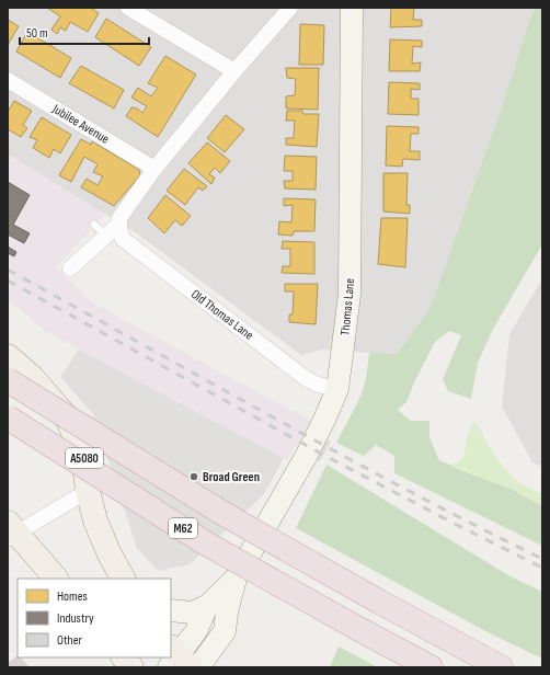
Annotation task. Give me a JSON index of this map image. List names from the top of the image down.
{
  "streets": {
    "highway": ["M62"],
    "main road": ["A5080"],
    "street": ["Jubilee Avenue", "Thomas Lane", "Old Thomas Lane"]
  },
  "crossings": [
    ["Thomas Lane", "Old Thomas Lane"]
  ],
  "places": ["Broad Green"],
  "legend": ["Homes", "Industry", "Other"],
  "scale_bar": "50 m"
}
